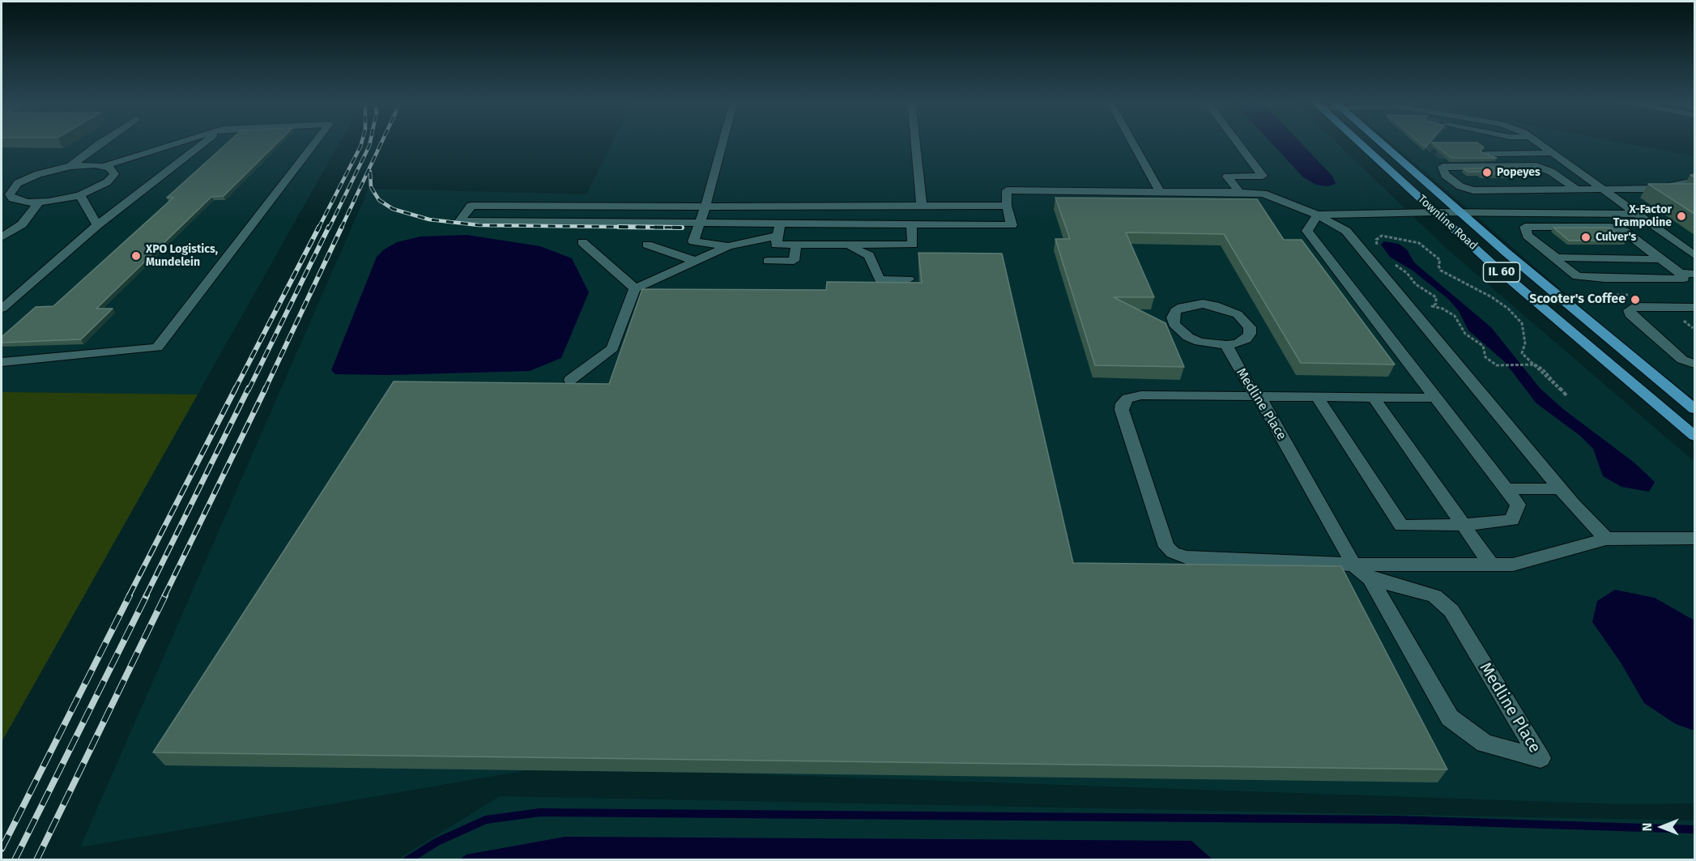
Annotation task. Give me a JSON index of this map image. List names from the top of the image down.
{
  "streets": {
    "main road": ["Townline Road", "IL 60"],
    "street": ["Medline Place"]
  },
  "places": [
    "Popeyes",
    "X-Factor Trampoline",
    "Culver's",
    "XPO Logistics, Mundelein",
    "Scooter's Coffee"
  ],
  "north": "left"
}
